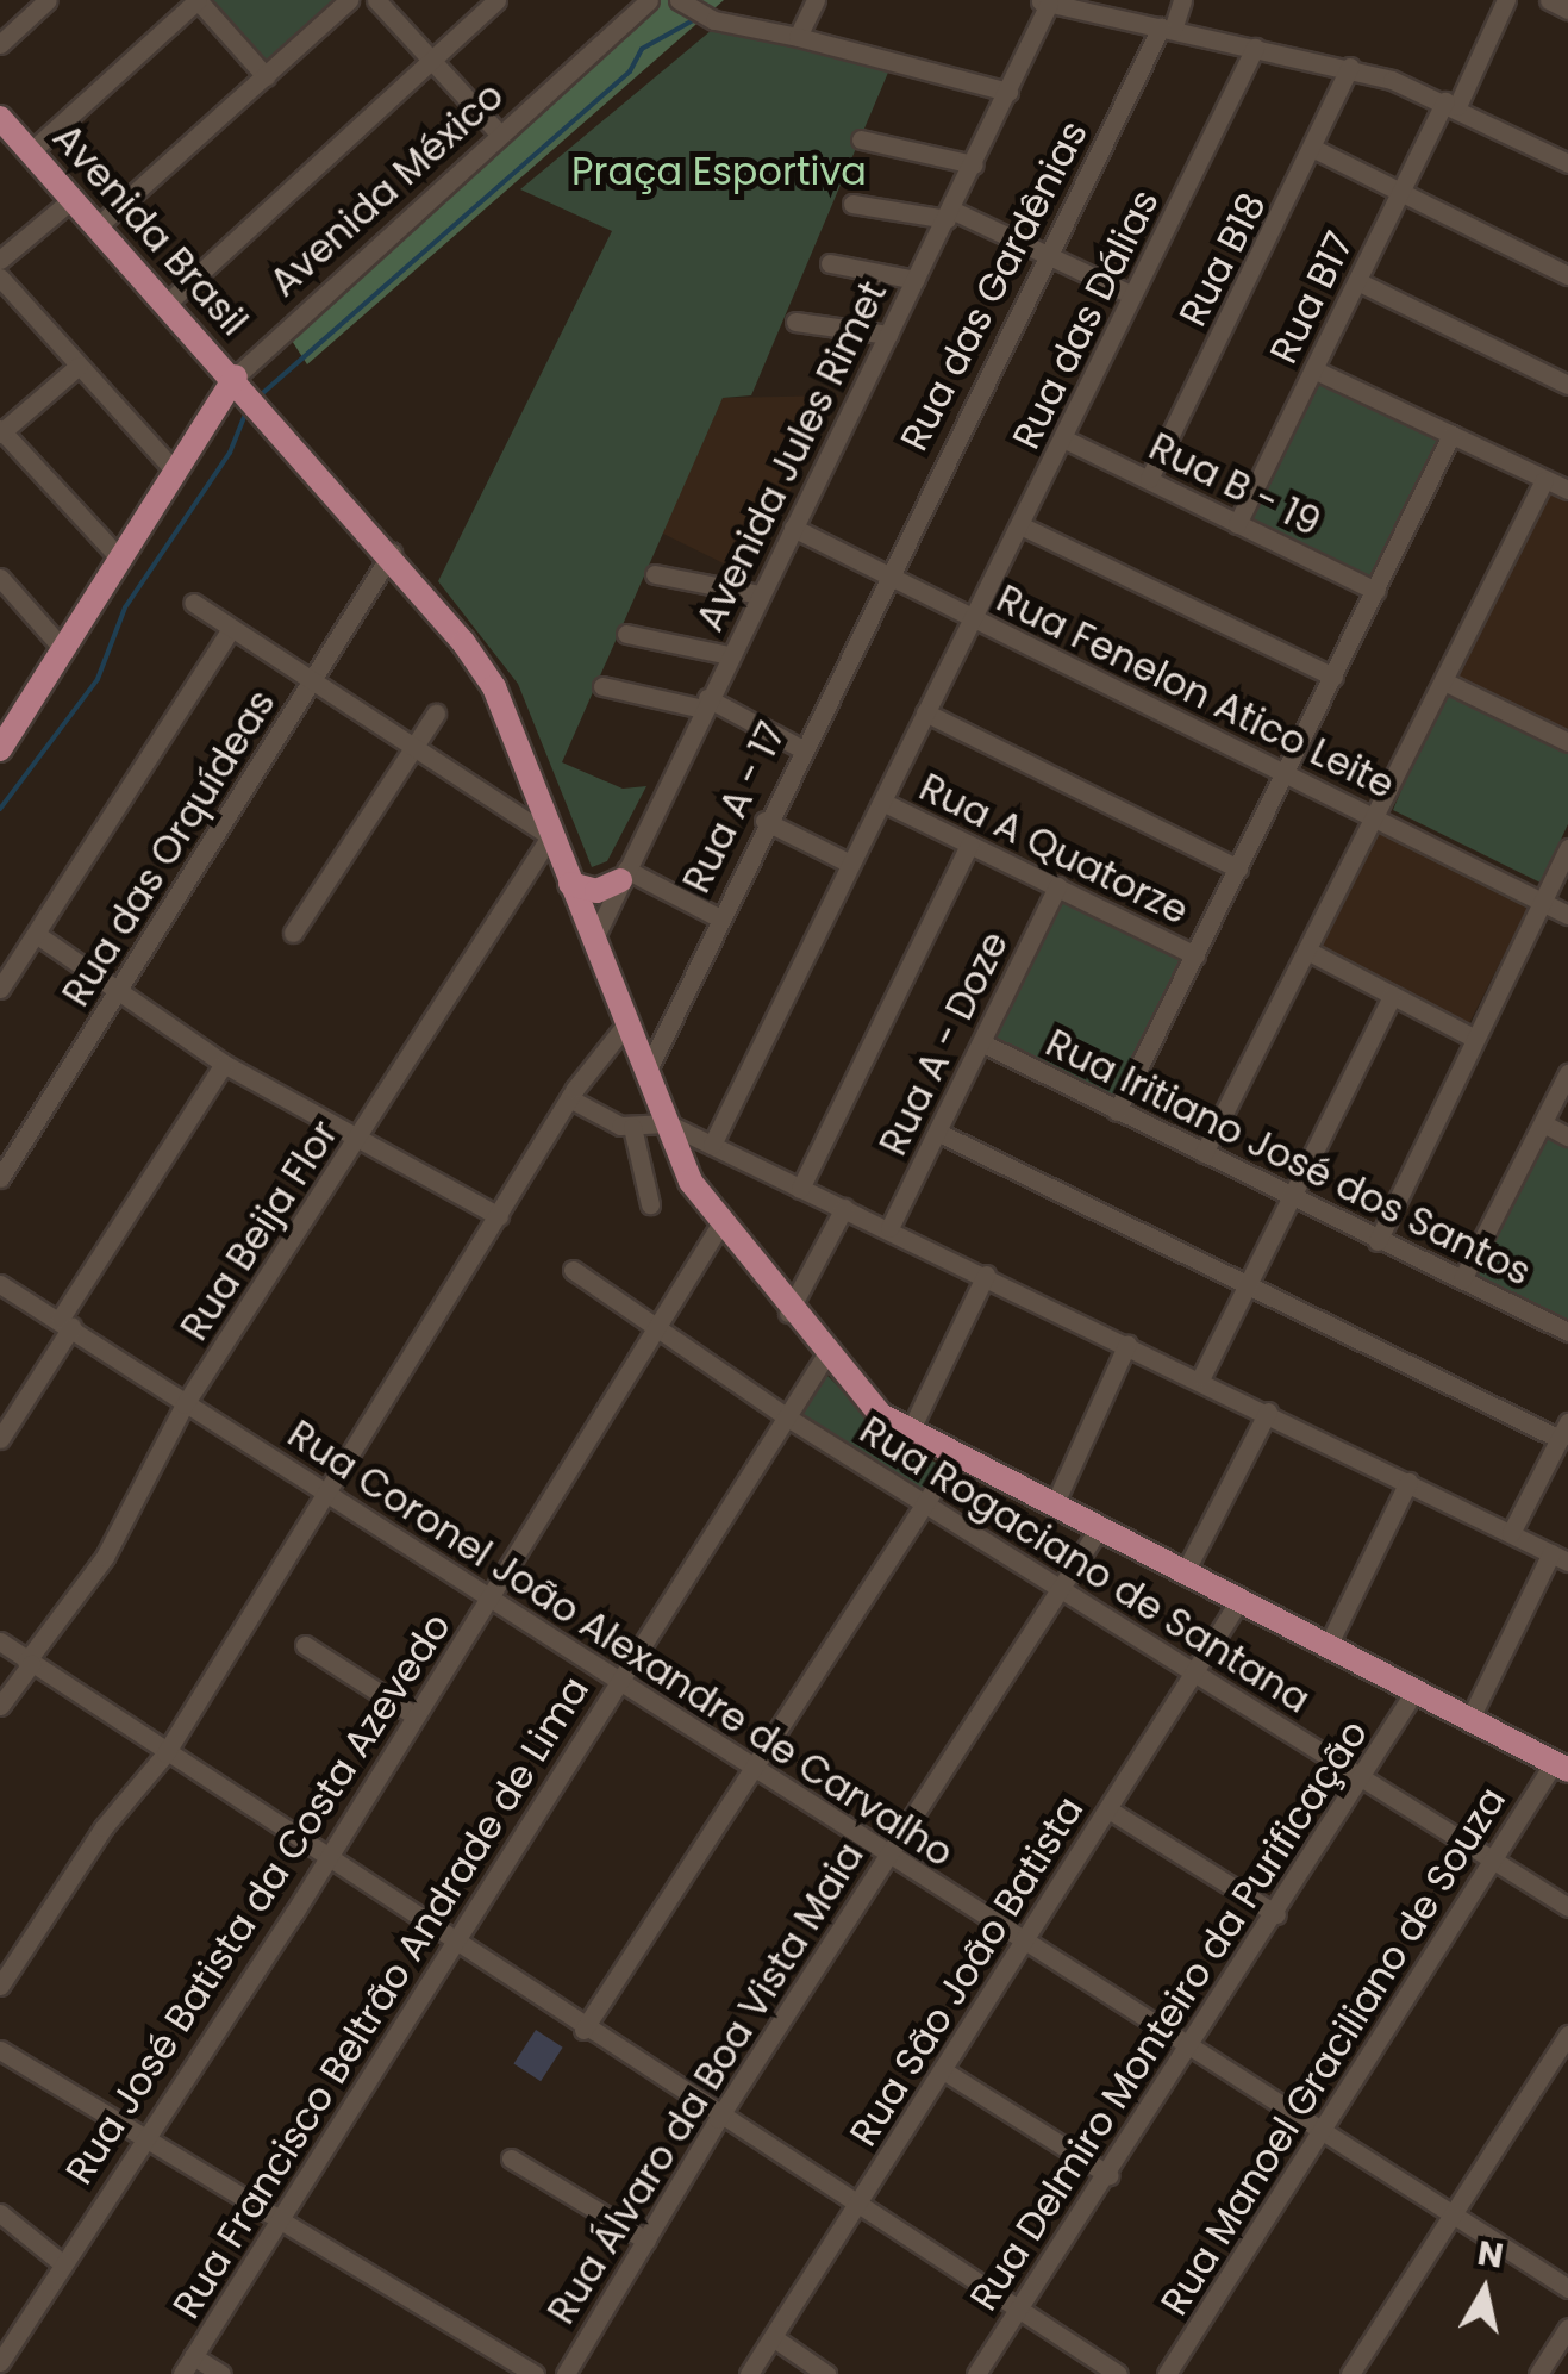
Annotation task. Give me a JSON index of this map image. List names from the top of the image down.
{
  "streets": {
    "main road": ["Avenida México", "Avenida Brasil"],
    "street": [
      "Rua B18",
      "Rua das Gardênias",
      "Rua B17",
      "Rua das Dálias",
      "Avenida Jules Rimet",
      "Rua B - 19",
      "Rua Fenelon Atico Leite",
      "Rua A - 17",
      "Rua das Orquídeas",
      "Rua A Quatorze",
      "Rua A - Doze",
      "Rua Iritiano José dos Santos",
      "Rua Beija Flor",
      "Rua Rogaciano de Santana",
      "Rua Coronel João Alexandre de Carvalho",
      "Rua José Batista da Costa Azevedo",
      "Rua São João Batista",
      "Rua Francisco Beltrão Andrade de Lima",
      "Rua Delmiro Monteiro da Purificação",
      "Rua Manoel Graciliano de Souza",
      "Rua Álvaro da Boa Vista Maia"
    ]
  },
  "crossings": [
    ["Avenida México", "Avenida Brasil"],
    ["Avenida Brasil", "Avenida Jules Rimet"],
    ["Avenida Brasil", "Rua A - 17"],
    ["Avenida Brasil", "Rua das Orquídeas"],
    ["Avenida Brasil", "Rua Beija Flor"],
    ["Avenida Brasil", "Rua José Batista da Costa Azevedo"],
    ["Avenida Brasil", "Rua São João Batista"],
    ["Avenida Brasil", "Rua Francisco Beltrão Andrade de Lima"],
    ["Avenida Brasil", "Rua Delmiro Monteiro da Purificação"],
    ["Avenida Brasil", "Rua Manoel Graciliano de Souza"],
    ["Avenida Brasil", "Rua Álvaro da Boa Vista Maia"],
    ["Rua B18", "Rua B - 19"],
    ["Rua das Gardênias", "Rua Fenelon Atico Leite"],
    ["Rua das Gardênias", "Rua A - 17"],
    ["Rua B17", "Rua B - 19"],
    ["Rua das Dálias", "Rua B - 19"],
    ["Rua das Dálias", "Rua Fenelon Atico Leite"],
    ["Rua das Dálias", "Rua A Quatorze"],
    ["Avenida Jules Rimet", "Rua Fenelon Atico Leite"],
    ["Rua Fenelon Atico Leite", "Rua A - 17"],
    ["Rua A Quatorze", "Rua A - Doze"],
    ["Rua A - Doze", "Rua Iritiano José dos Santos"],
    ["Rua Beija Flor", "Rua Coronel João Alexandre de Carvalho"],
    ["Rua Rogaciano de Santana", "Rua José Batista da Costa Azevedo"],
    ["Rua Rogaciano de Santana", "Rua São João Batista"],
    ["Rua Rogaciano de Santana", "Rua Francisco Beltrão Andrade de Lima"],
    ["Rua Rogaciano de Santana", "Rua Delmiro Monteiro da Purificação"],
    ["Rua Rogaciano de Santana", "Rua Manoel Graciliano de Souza"],
    ["Rua Rogaciano de Santana", "Rua Álvaro da Boa Vista Maia"],
    ["Rua Coronel João Alexandre de Carvalho", "Rua José Batista da Costa Azevedo"],
    ["Rua Coronel João Alexandre de Carvalho", "Rua São João Batista"],
    ["Rua Coronel João Alexandre de Carvalho", "Rua Francisco Beltrão Andrade de Lima"],
    ["Rua Coronel João Alexandre de Carvalho", "Rua Delmiro Monteiro da Purificação"],
    ["Rua Coronel João Alexandre de Carvalho", "Rua Manoel Graciliano de Souza"],
    ["Rua Coronel João Alexandre de Carvalho", "Rua Álvaro da Boa Vista Maia"]
  ],
  "parks": ["Praça Esportiva"],
  "north": "top"
}
